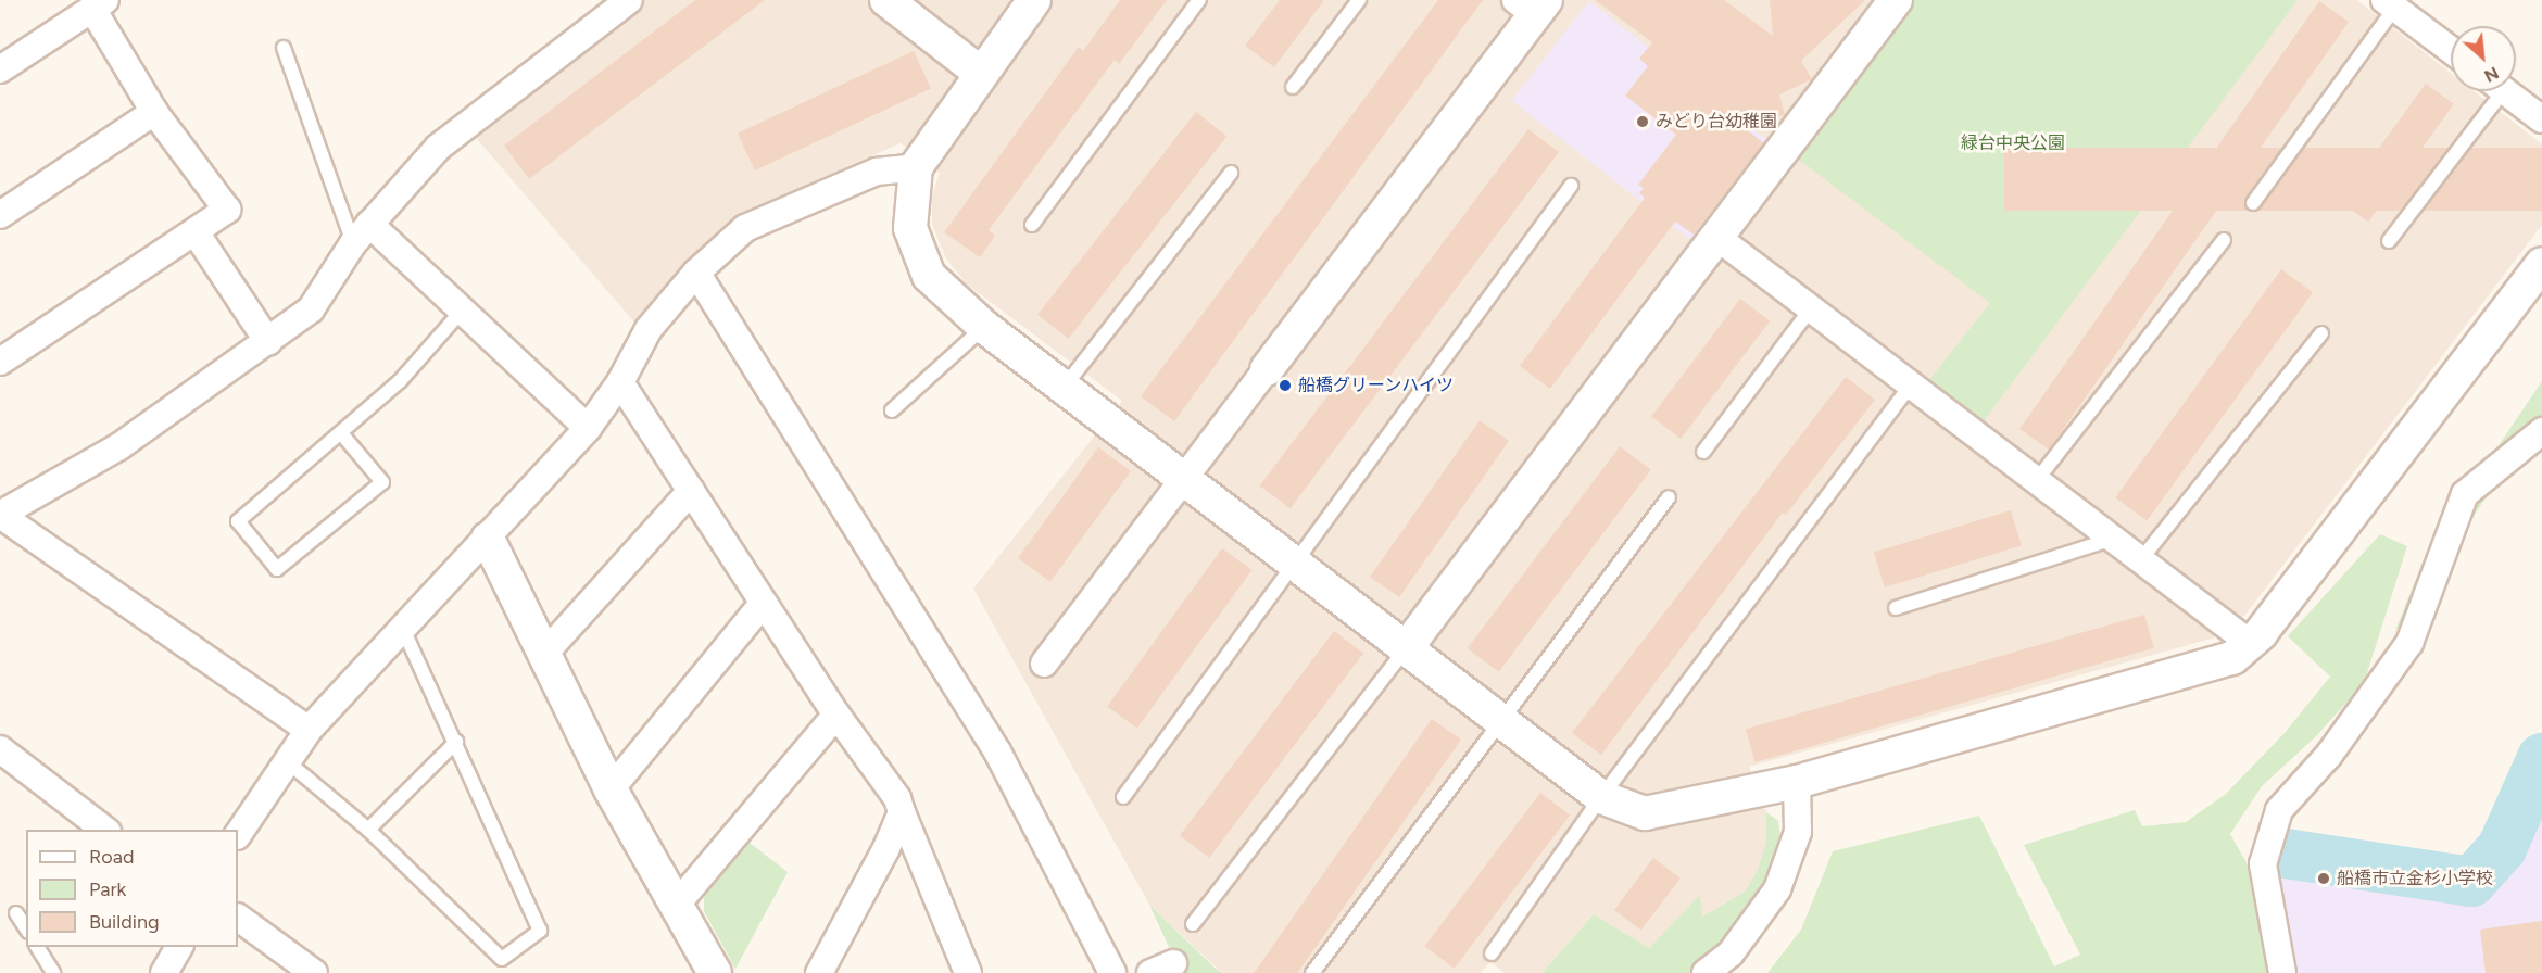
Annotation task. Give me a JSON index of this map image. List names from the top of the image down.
{
  "parks": ["緑台中央公園"],
  "places": ["みどり台幼稚園", "船橋グリーンハイツ", "船橋市立金杉小学校"],
  "legend": ["Road", "Park", "Building"],
  "north": "bottom right"
}
